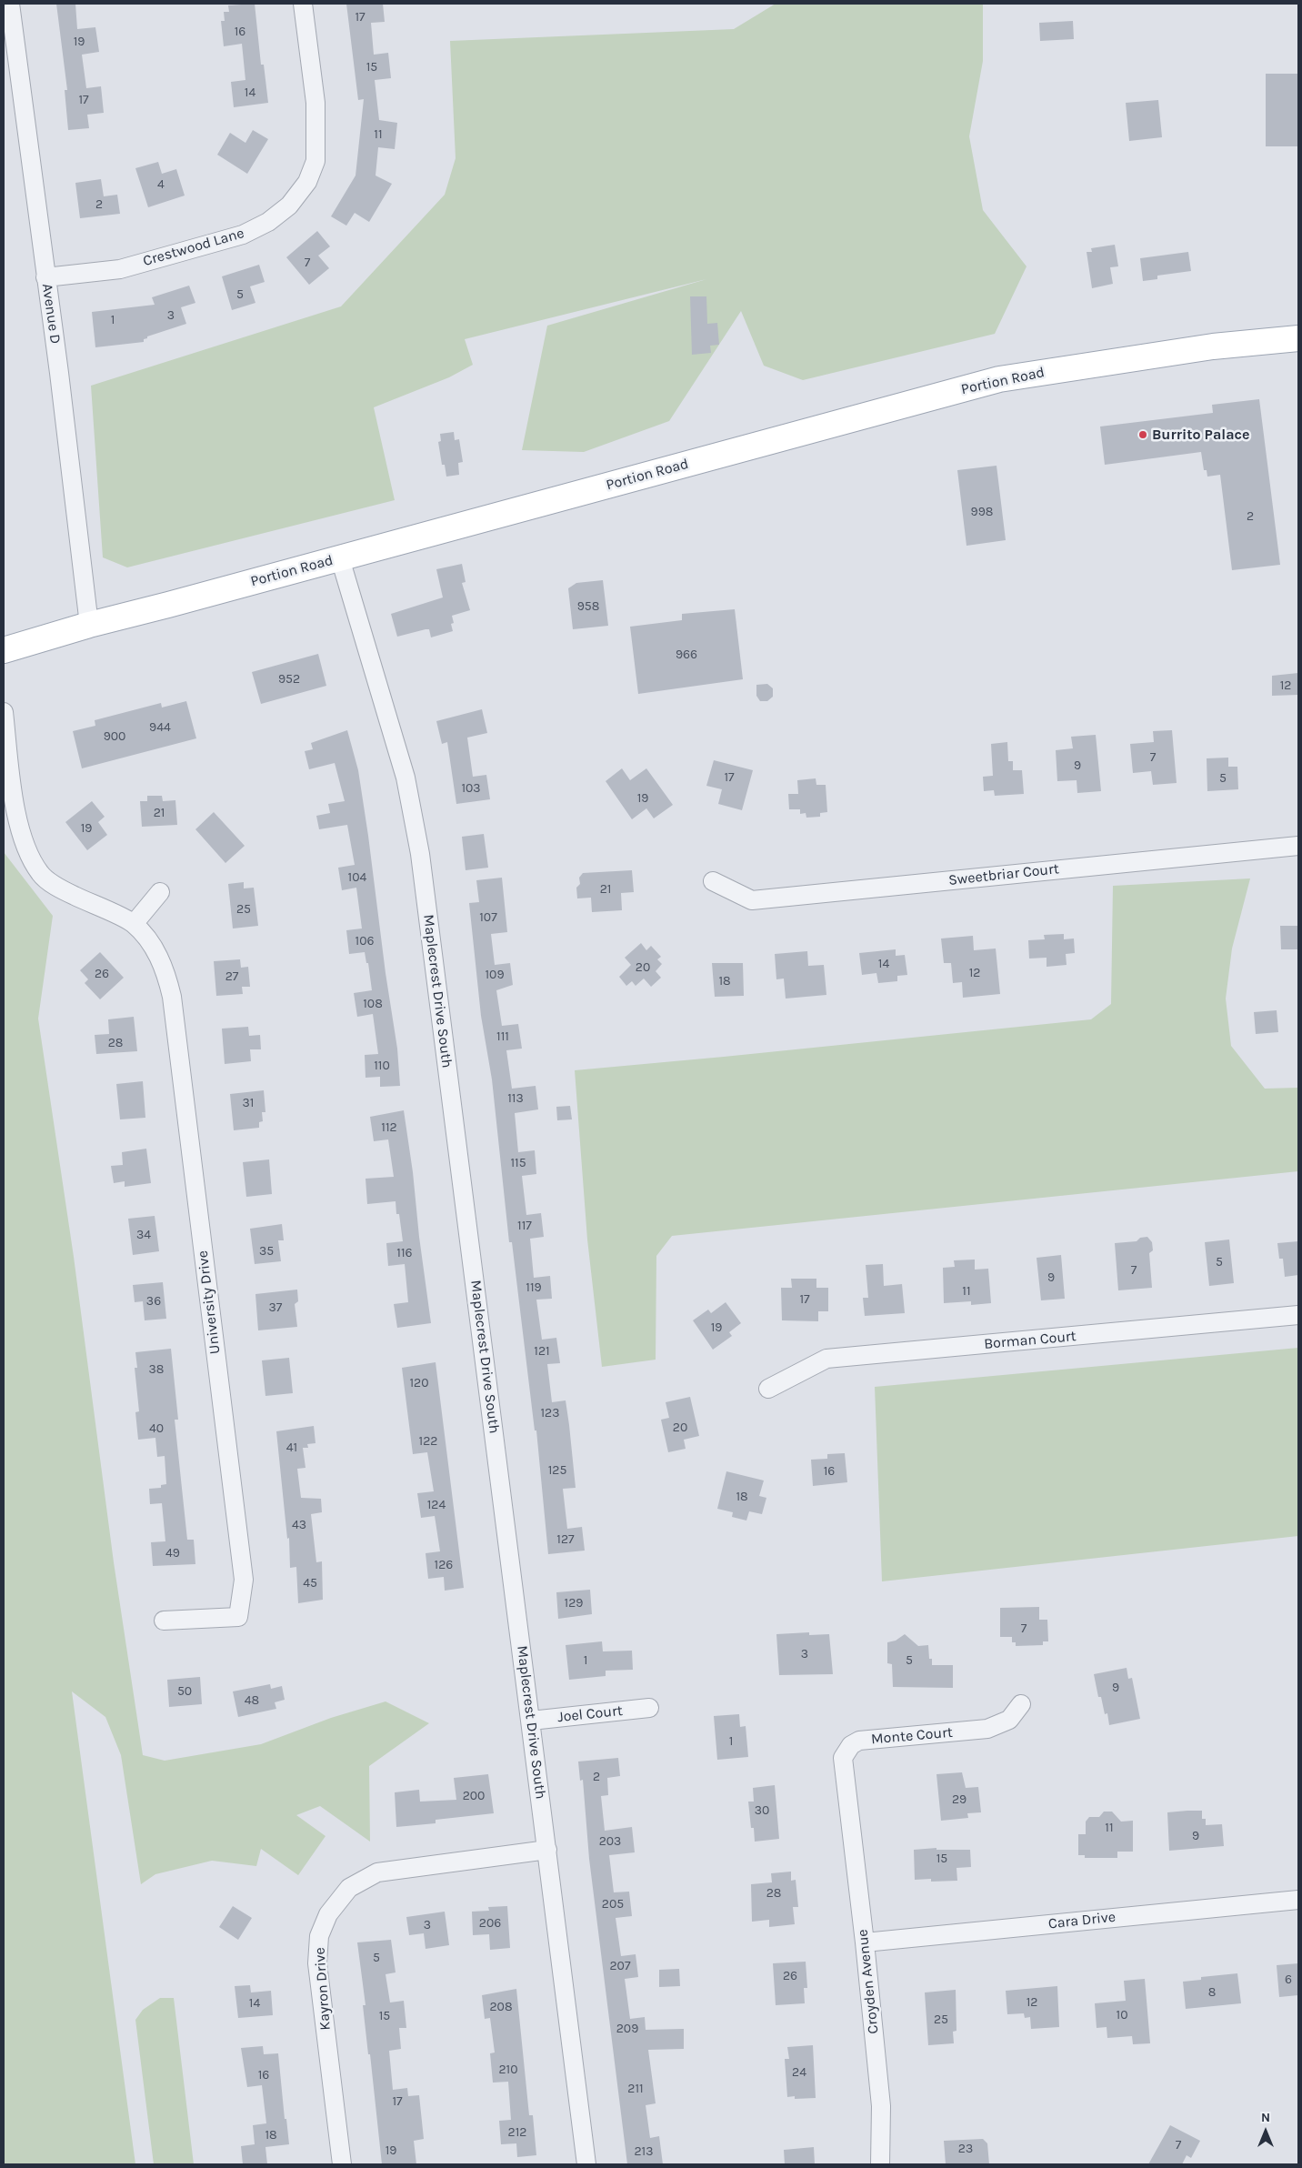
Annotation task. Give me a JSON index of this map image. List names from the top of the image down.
{
  "streets": {
    "main road": ["Portion Road"],
    "street": [
      "Crestwood Lane",
      "Avenue D",
      "Sweetbriar Court",
      "Maplecrest Drive South",
      "University Drive",
      "Borman Court",
      "Joel Court",
      "Monte Court",
      "Cara Drive",
      "Croyden Avenue",
      "Kayron Drive"
    ]
  },
  "crossings": [
    ["Crestwood Lane", "Avenue D"],
    ["Avenue D", "Portion Road"],
    ["Portion Road", "Maplecrest Drive South"],
    ["Maplecrest Drive South", "Joel Court"],
    ["Maplecrest Drive South", "Kayron Drive"],
    ["Monte Court", "Croyden Avenue"],
    ["Cara Drive", "Croyden Avenue"]
  ],
  "places": ["Burrito Palace"],
  "house_numbers": [
    "17",
    "16",
    "19",
    "15",
    "14",
    "17",
    "11",
    "4",
    "2",
    "7",
    "5",
    "3",
    "1",
    "998",
    "2",
    "958",
    "966",
    "952",
    "12",
    "944",
    "900",
    "7",
    "9",
    "17",
    "5",
    "103",
    "19",
    "21",
    "19",
    "104",
    "21",
    "25",
    "107",
    "106",
    "14",
    "20",
    "12",
    "26",
    "109",
    "27",
    "18",
    "108",
    "111",
    "28",
    "110",
    "113",
    "31",
    "112",
    "115",
    "117",
    "34",
    "35",
    "116",
    "5",
    "7",
    "9",
    "119",
    "11",
    "17",
    "36",
    "37",
    "19",
    "121",
    "38",
    "120",
    "123",
    "20",
    "40",
    "122",
    "41",
    "125",
    "16",
    "18",
    "124",
    "43",
    "127",
    "49",
    "126",
    "45",
    "129",
    "7",
    "3",
    "1",
    "5",
    "9",
    "50",
    "48",
    "1",
    "2",
    "200",
    "29",
    "30",
    "11",
    "9",
    "203",
    "15",
    "28",
    "205",
    "206",
    "3",
    "5",
    "207",
    "26",
    "6",
    "8",
    "12",
    "14",
    "208",
    "10",
    "15",
    "25",
    "209",
    "210",
    "24",
    "16",
    "211",
    "17",
    "212",
    "18",
    "7",
    "23",
    "19",
    "213"
  ],
  "north": "top"
}
